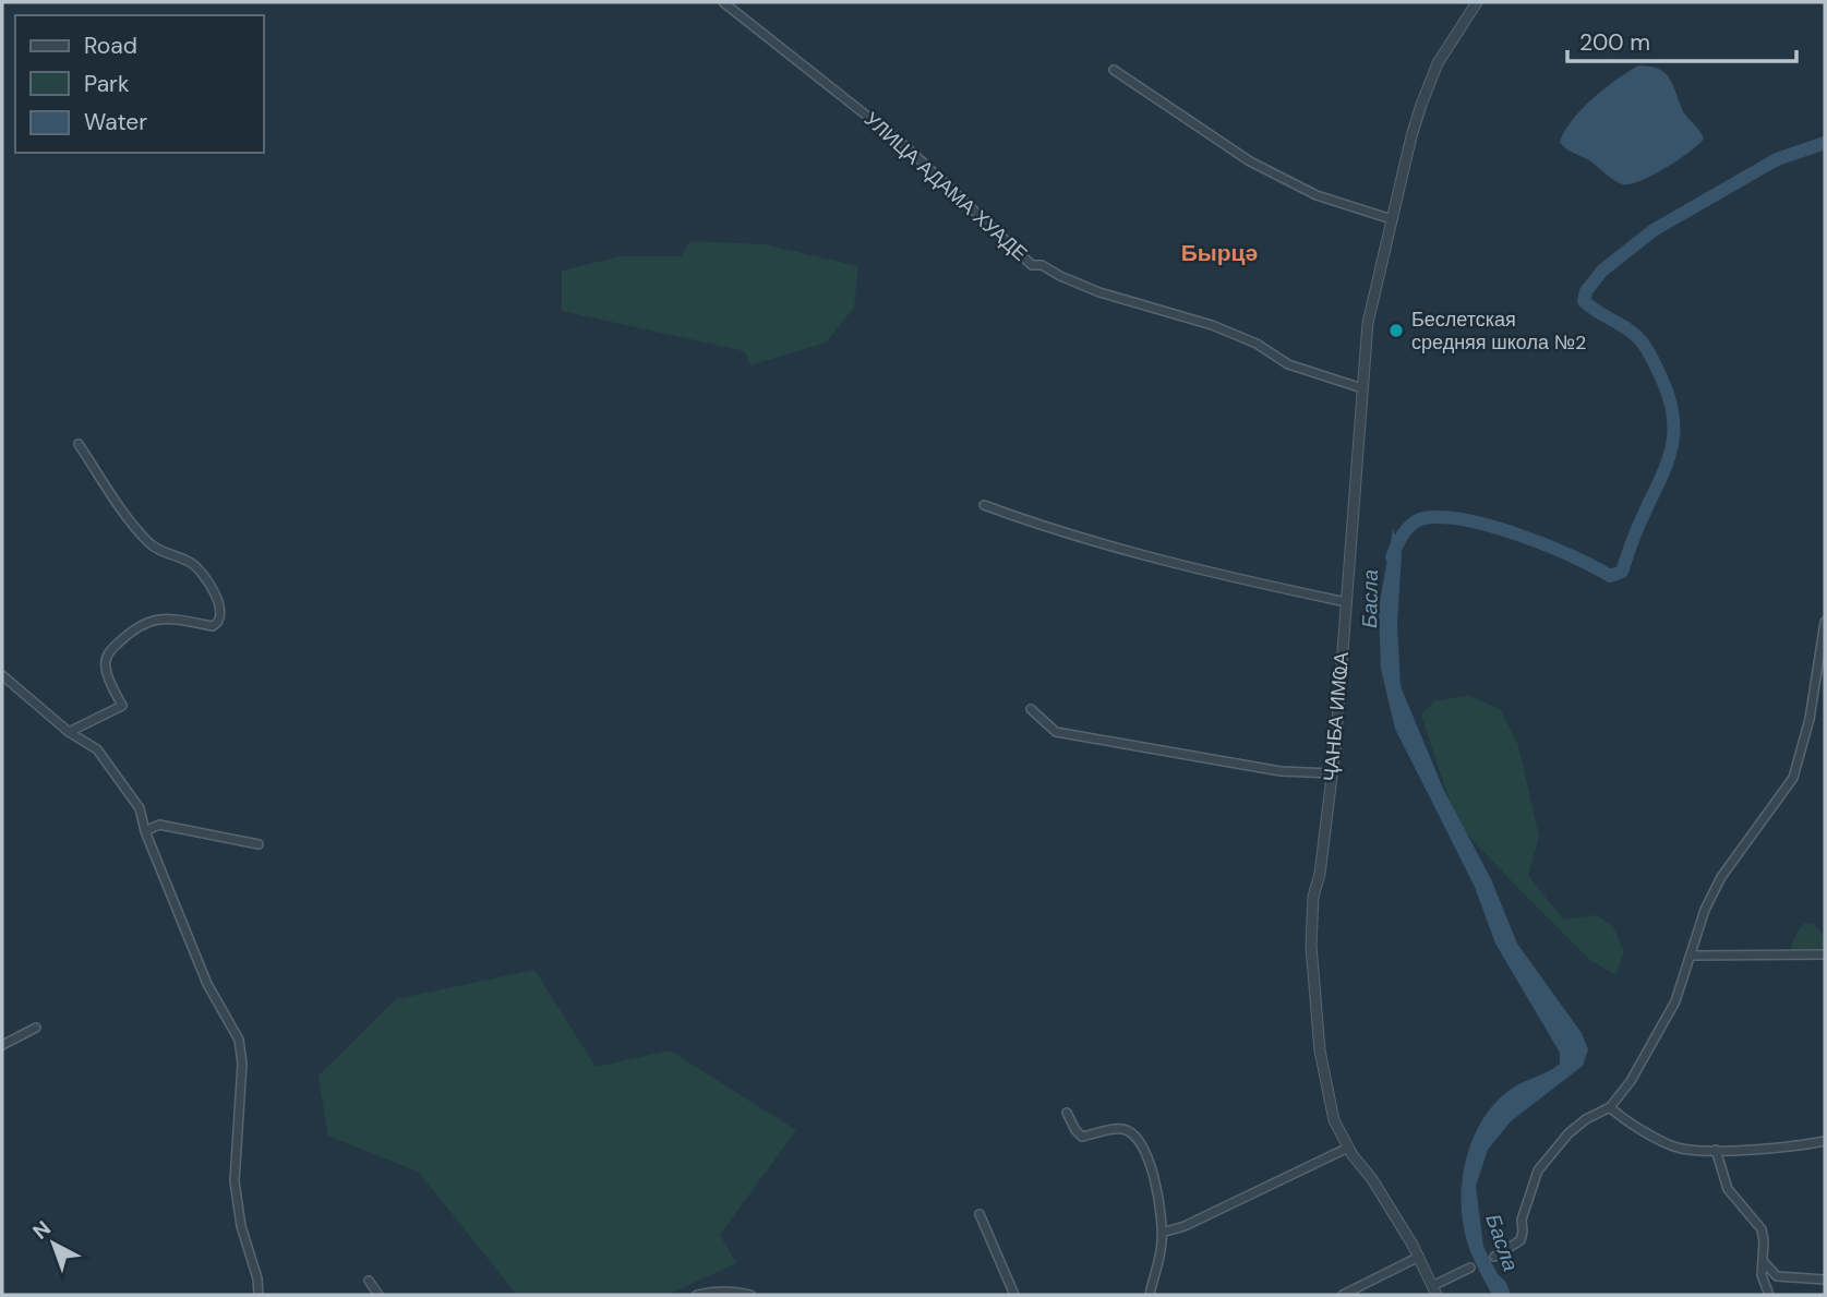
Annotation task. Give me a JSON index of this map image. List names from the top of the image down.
{
  "streets": {
    "street": ["УЛИЦА АДАМА ХУАДЕ", "ҶАНБА ИМҨА"]
  },
  "crossings": [
    ["УЛИЦА АДАМА ХУАДЕ", "ҶАНБА ИМҨА"]
  ],
  "districts": ["Бырцә"],
  "water": ["Басла"],
  "places": ["Беслетская средняя школа №2"],
  "legend": ["Road", "Park", "Water"],
  "scale_bar": "200 m",
  "north": "top left"
}
